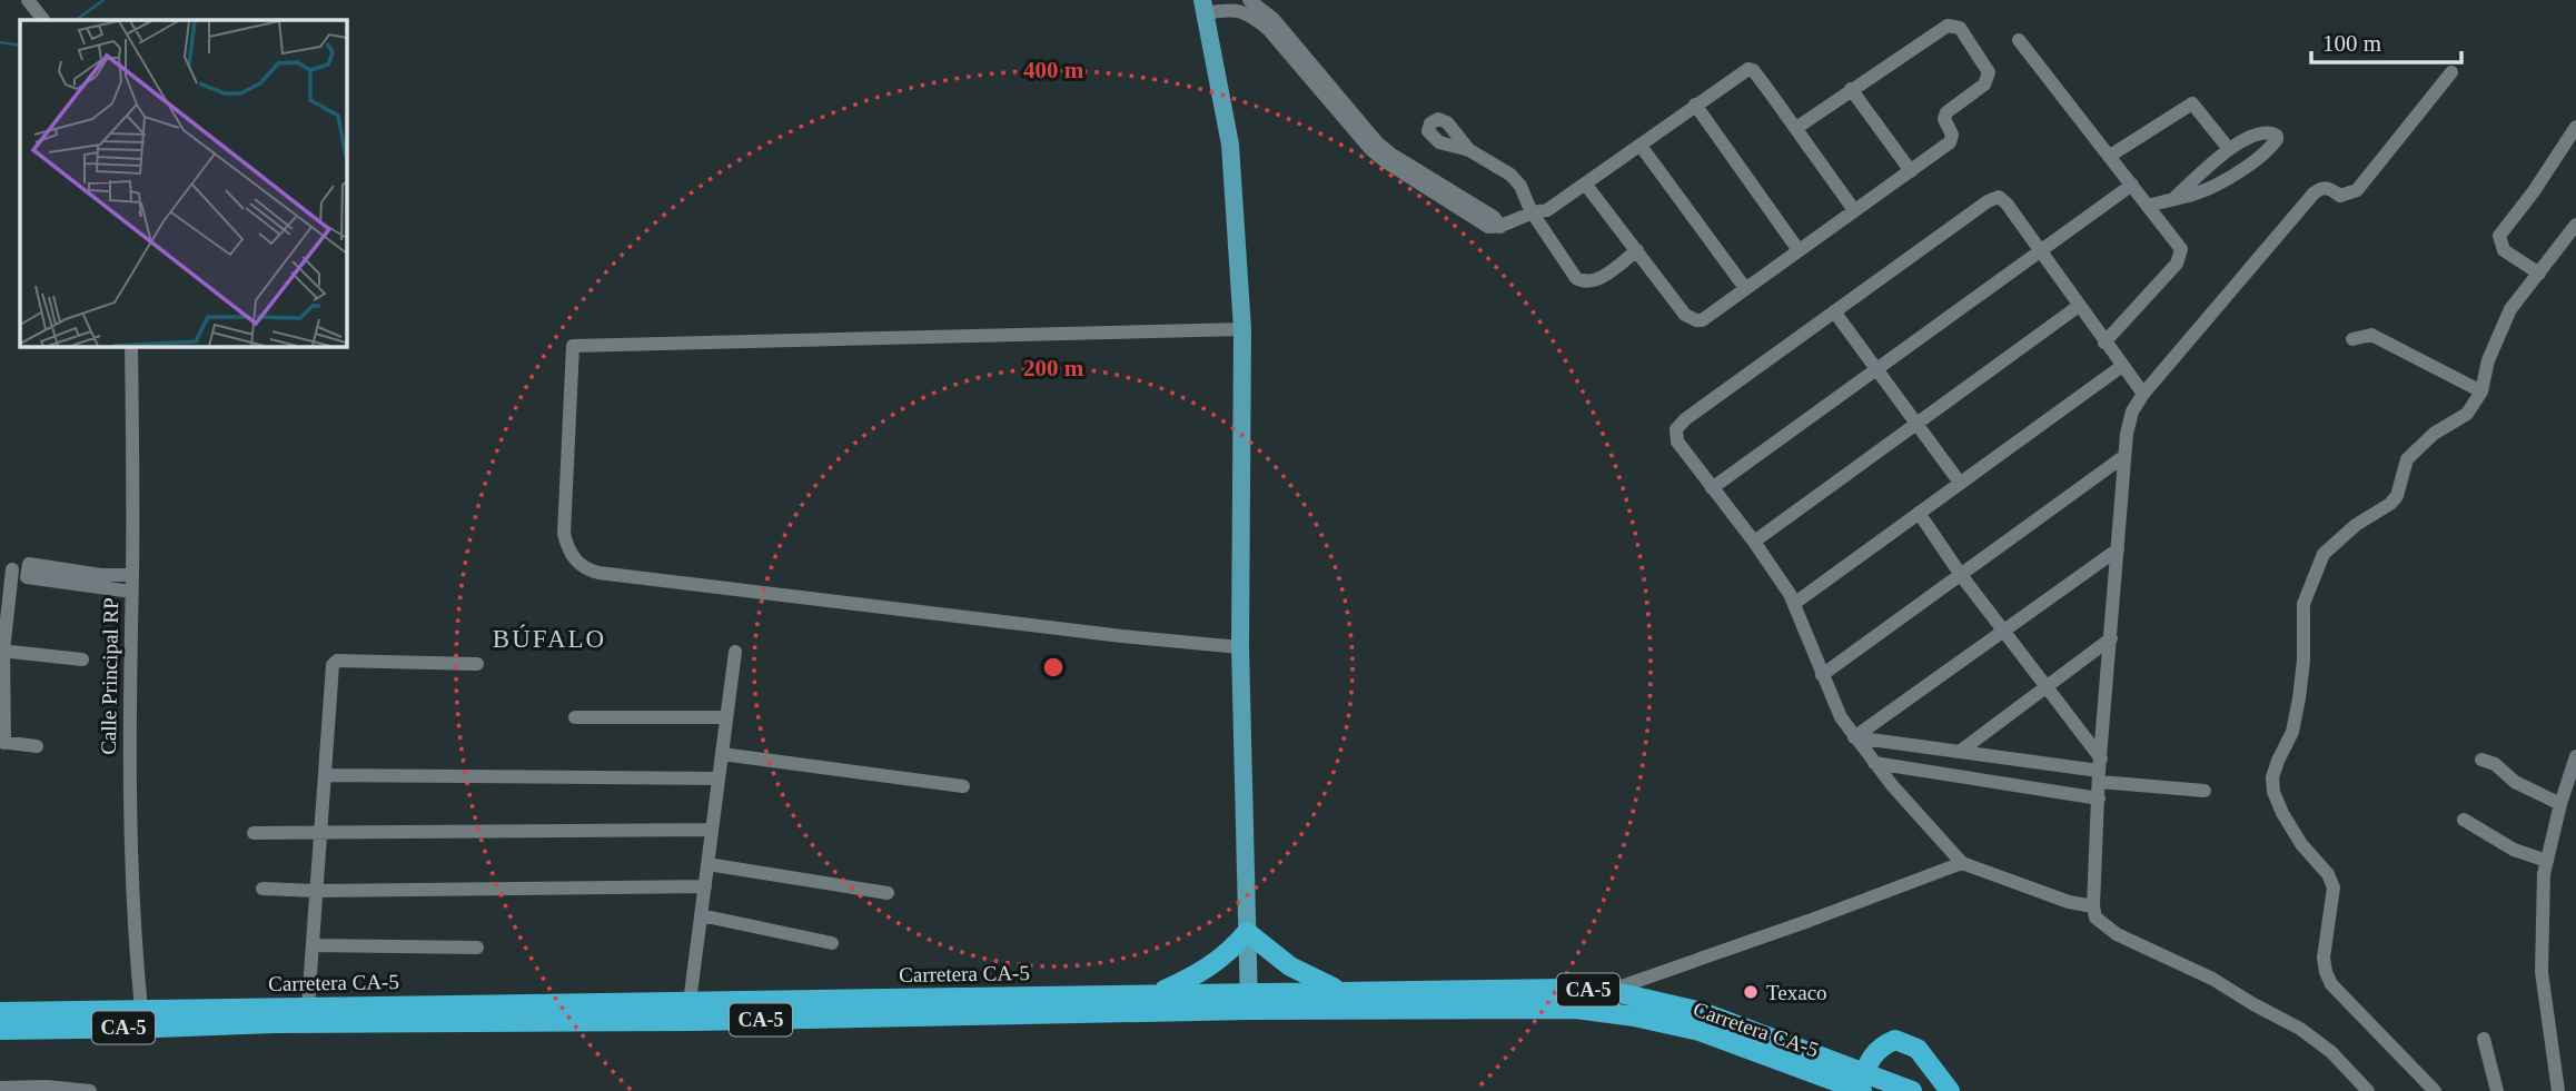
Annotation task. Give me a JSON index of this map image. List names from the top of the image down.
{
  "streets": {
    "highway": ["Carretera CA-5", "CA-5"],
    "street": ["Calle Principal RP"]
  },
  "crossings": [
    ["Calle Principal RP", "Carretera CA-5"]
  ],
  "districts": ["BÚFALO"],
  "places": ["Texaco"],
  "scale_bar": "100 m",
  "rings": ["400 m", "200 m"]
}
